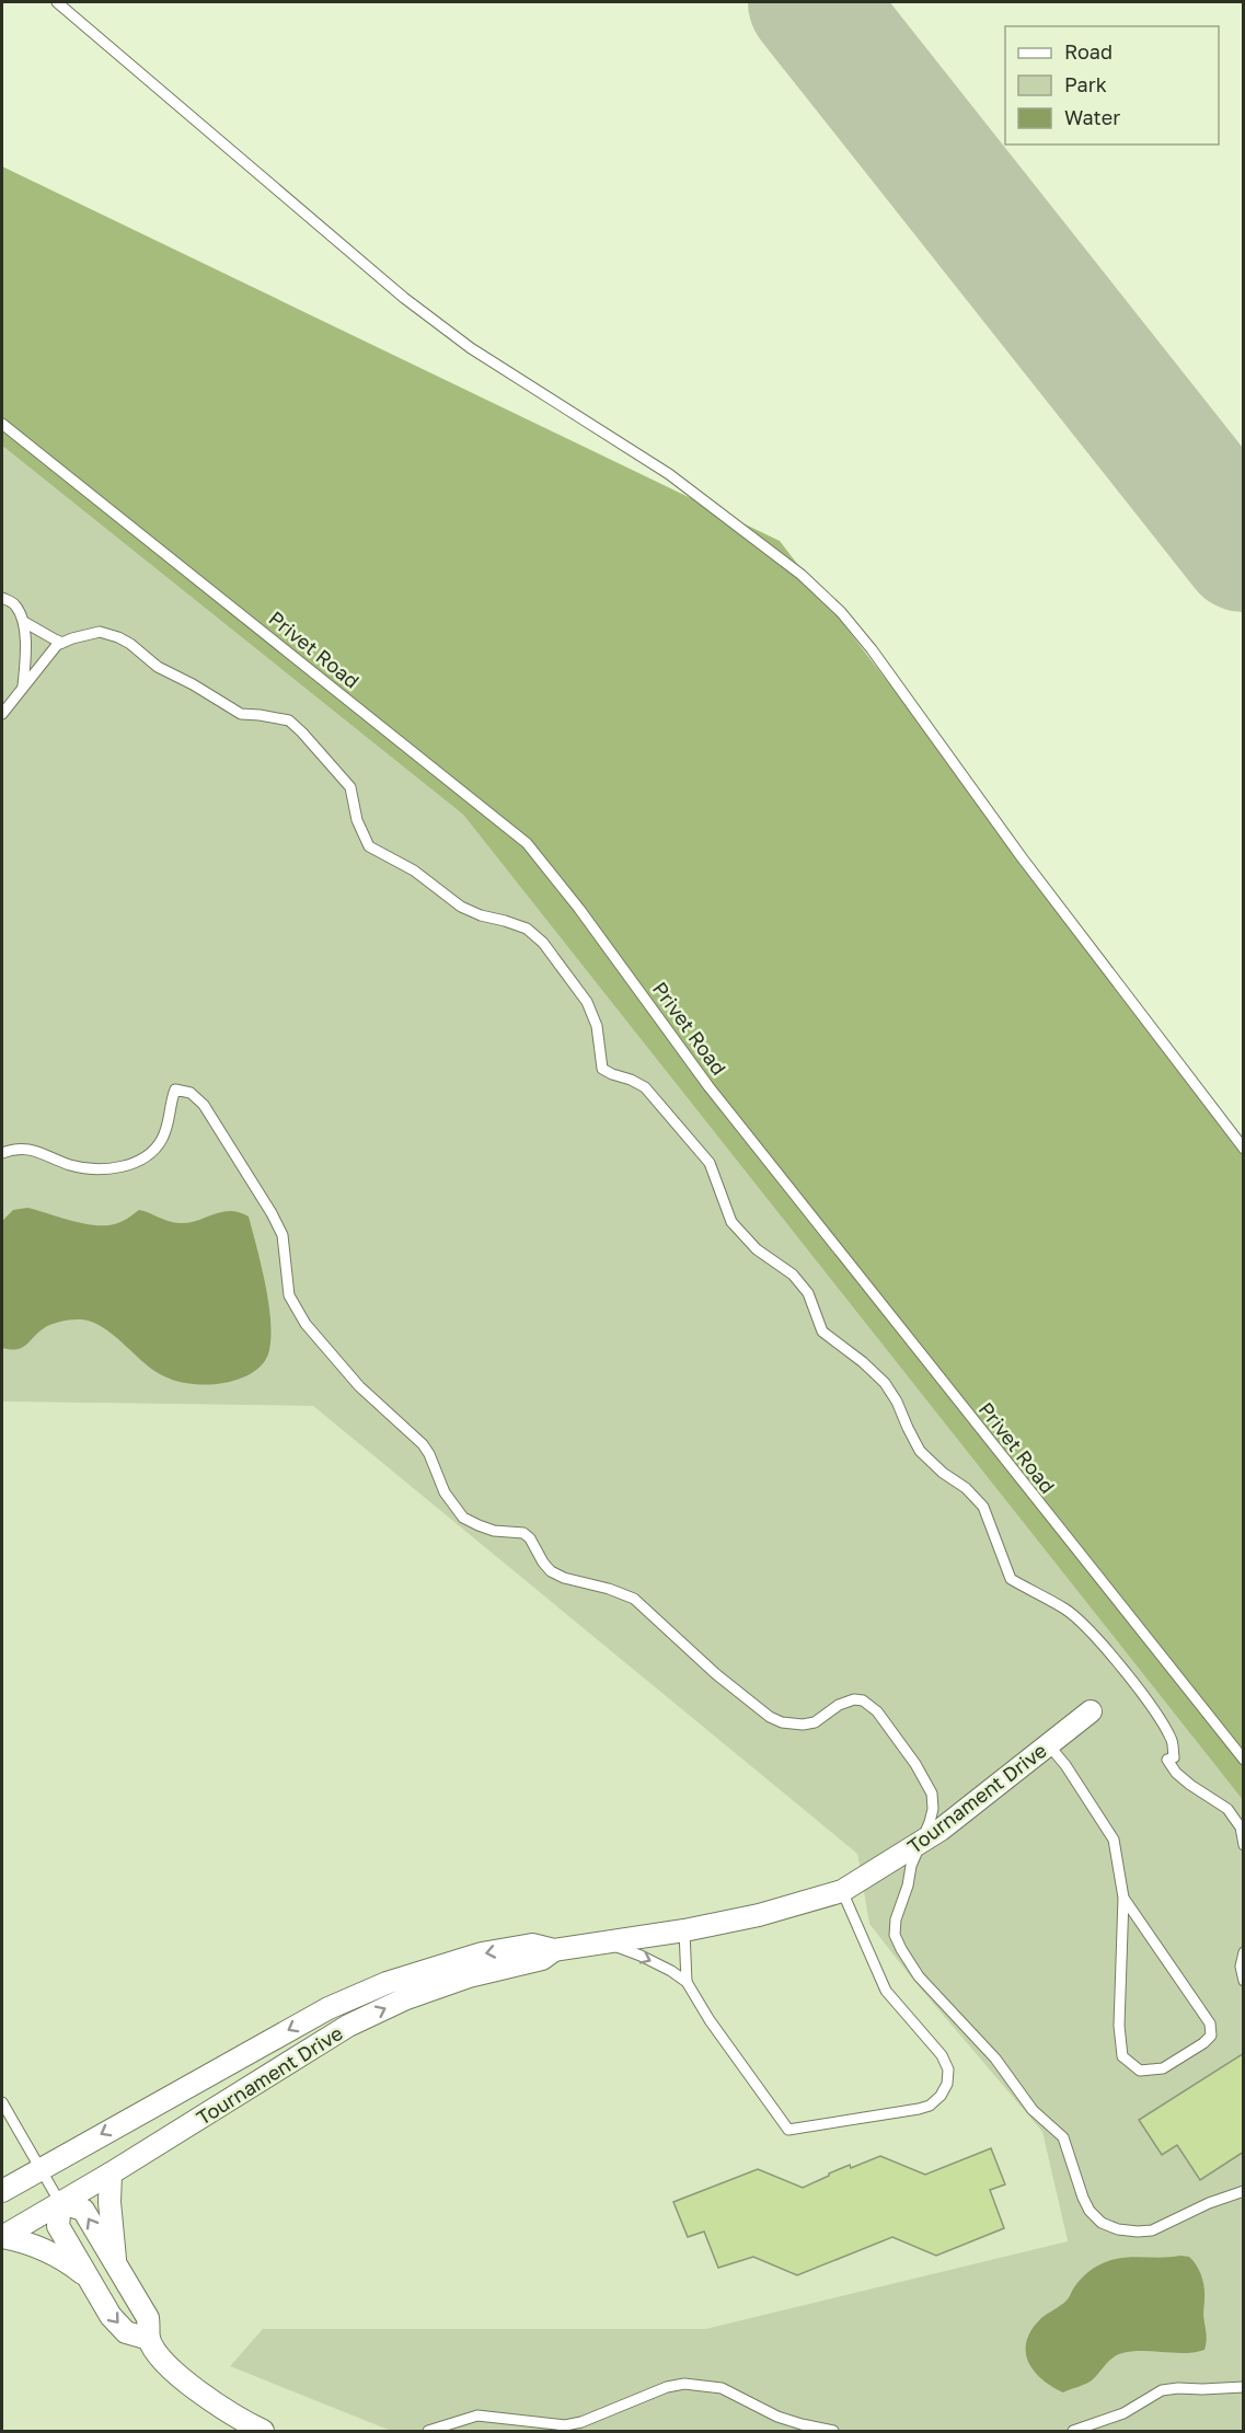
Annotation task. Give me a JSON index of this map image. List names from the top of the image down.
{
  "streets": {
    "street": ["Tournament Drive"],
    "lane": ["Privet Road"]
  },
  "legend": ["Road", "Park", "Water"]
}
